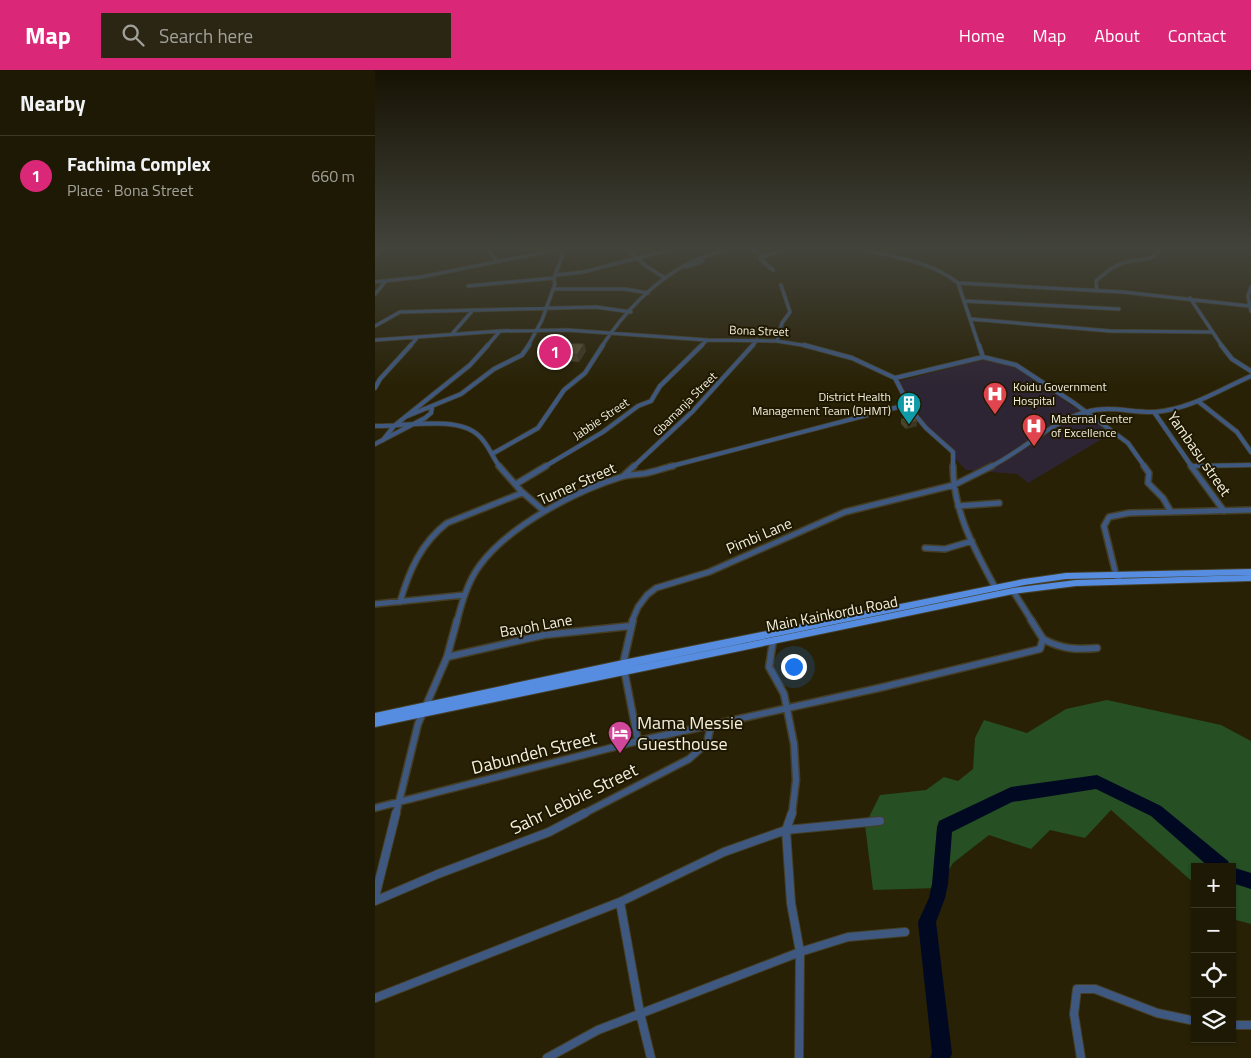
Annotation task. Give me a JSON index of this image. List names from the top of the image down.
{
  "streets": {
    "main road": ["Main Kainkordu Road"],
    "street": [
      "Bona Street",
      "Gbamanja Street",
      "Jabbie Street",
      "Yambasu street",
      "Turner Street",
      "Pimbi Lane",
      "Bayoh Lane",
      "Dabundeh Street",
      "Sahr Lebbie Street"
    ]
  },
  "crossings": [
    ["Bona Street", "Gbamanja Street"],
    ["Bona Street", "Jabbie Street"],
    ["Gbamanja Street", "Turner Street"],
    ["Yambasu street", "Pimbi Lane"],
    ["Turner Street", "Main Kainkordu Road"],
    ["Turner Street", "Bayoh Lane"],
    ["Turner Street", "Dabundeh Street"],
    ["Pimbi Lane", "Main Kainkordu Road"],
    ["Pimbi Lane", "Bayoh Lane"],
    ["Dabundeh Street", "Sahr Lebbie Street"]
  ],
  "places": {
    "hospital": ["Koidu Government Hospital", "Maternal Center of Excellence"],
    "building": ["District Health Management Team (DHMT)"],
    "hotel": ["Mama Messie Guesthouse"]
  },
  "page": {
    "header": "Map",
    "search": "Search here",
    "nav": [
      "Home",
      "Map",
      "About",
      "Contact"
    ],
    "heading": "Nearby",
    "list": [
      {
        "mark": "1",
        "name": "Fachima Complex",
        "note": "Place · Bona Street",
        "value": "660 m"
      }
    ],
    "pins": "1",
    "map_buttons": ["+", "−"]
  }
}
